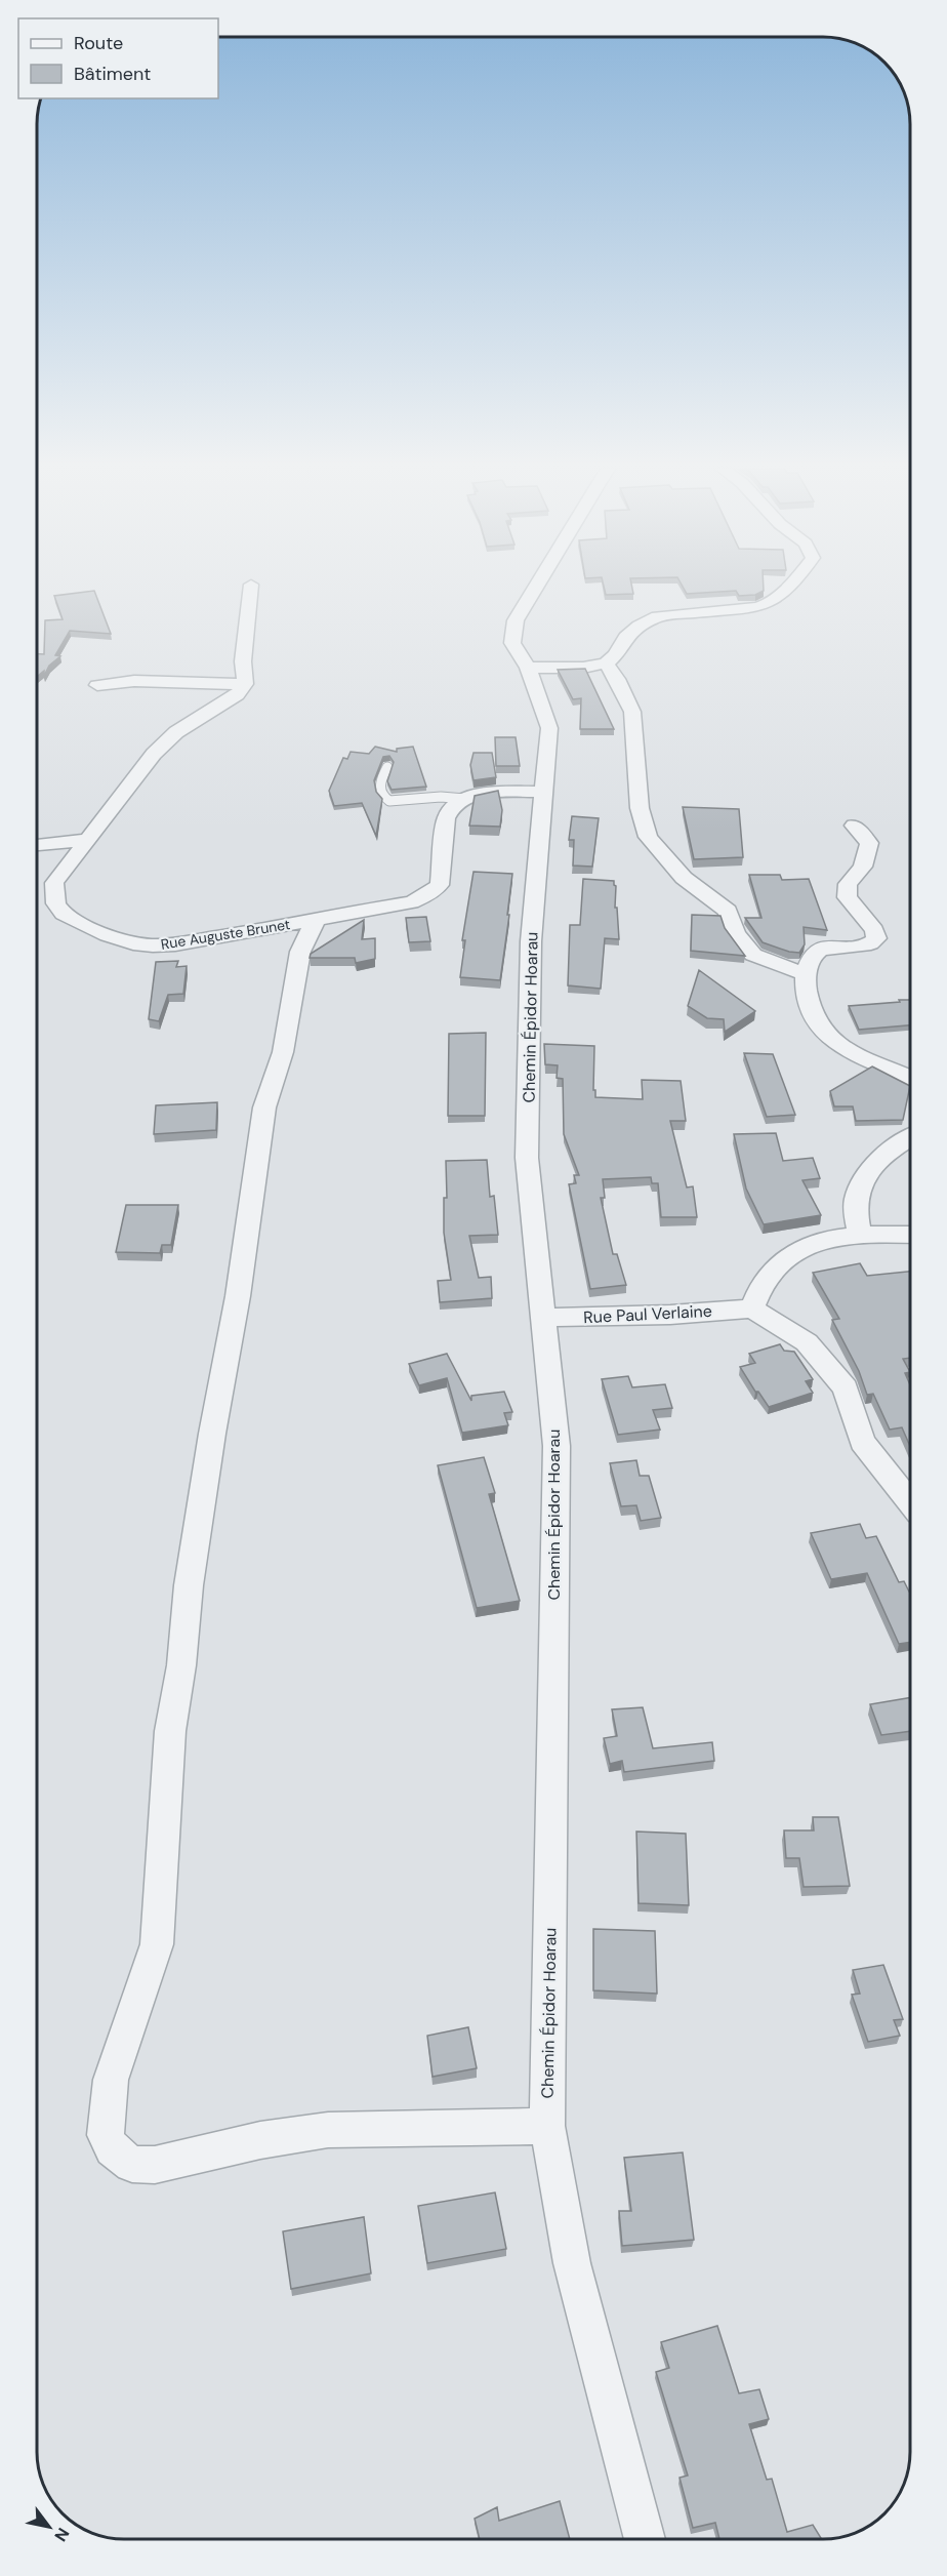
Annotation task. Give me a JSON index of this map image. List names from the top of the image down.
{
  "streets": {
    "street": ["Rue Auguste Brunet", "Chemin Épidor Hoarau", "Rue Paul Verlaine"]
  },
  "crossings": [
    ["Chemin Épidor Hoarau", "Rue Paul Verlaine"]
  ],
  "legend": ["Route", "Bâtiment"],
  "north": "bottom right"
}
